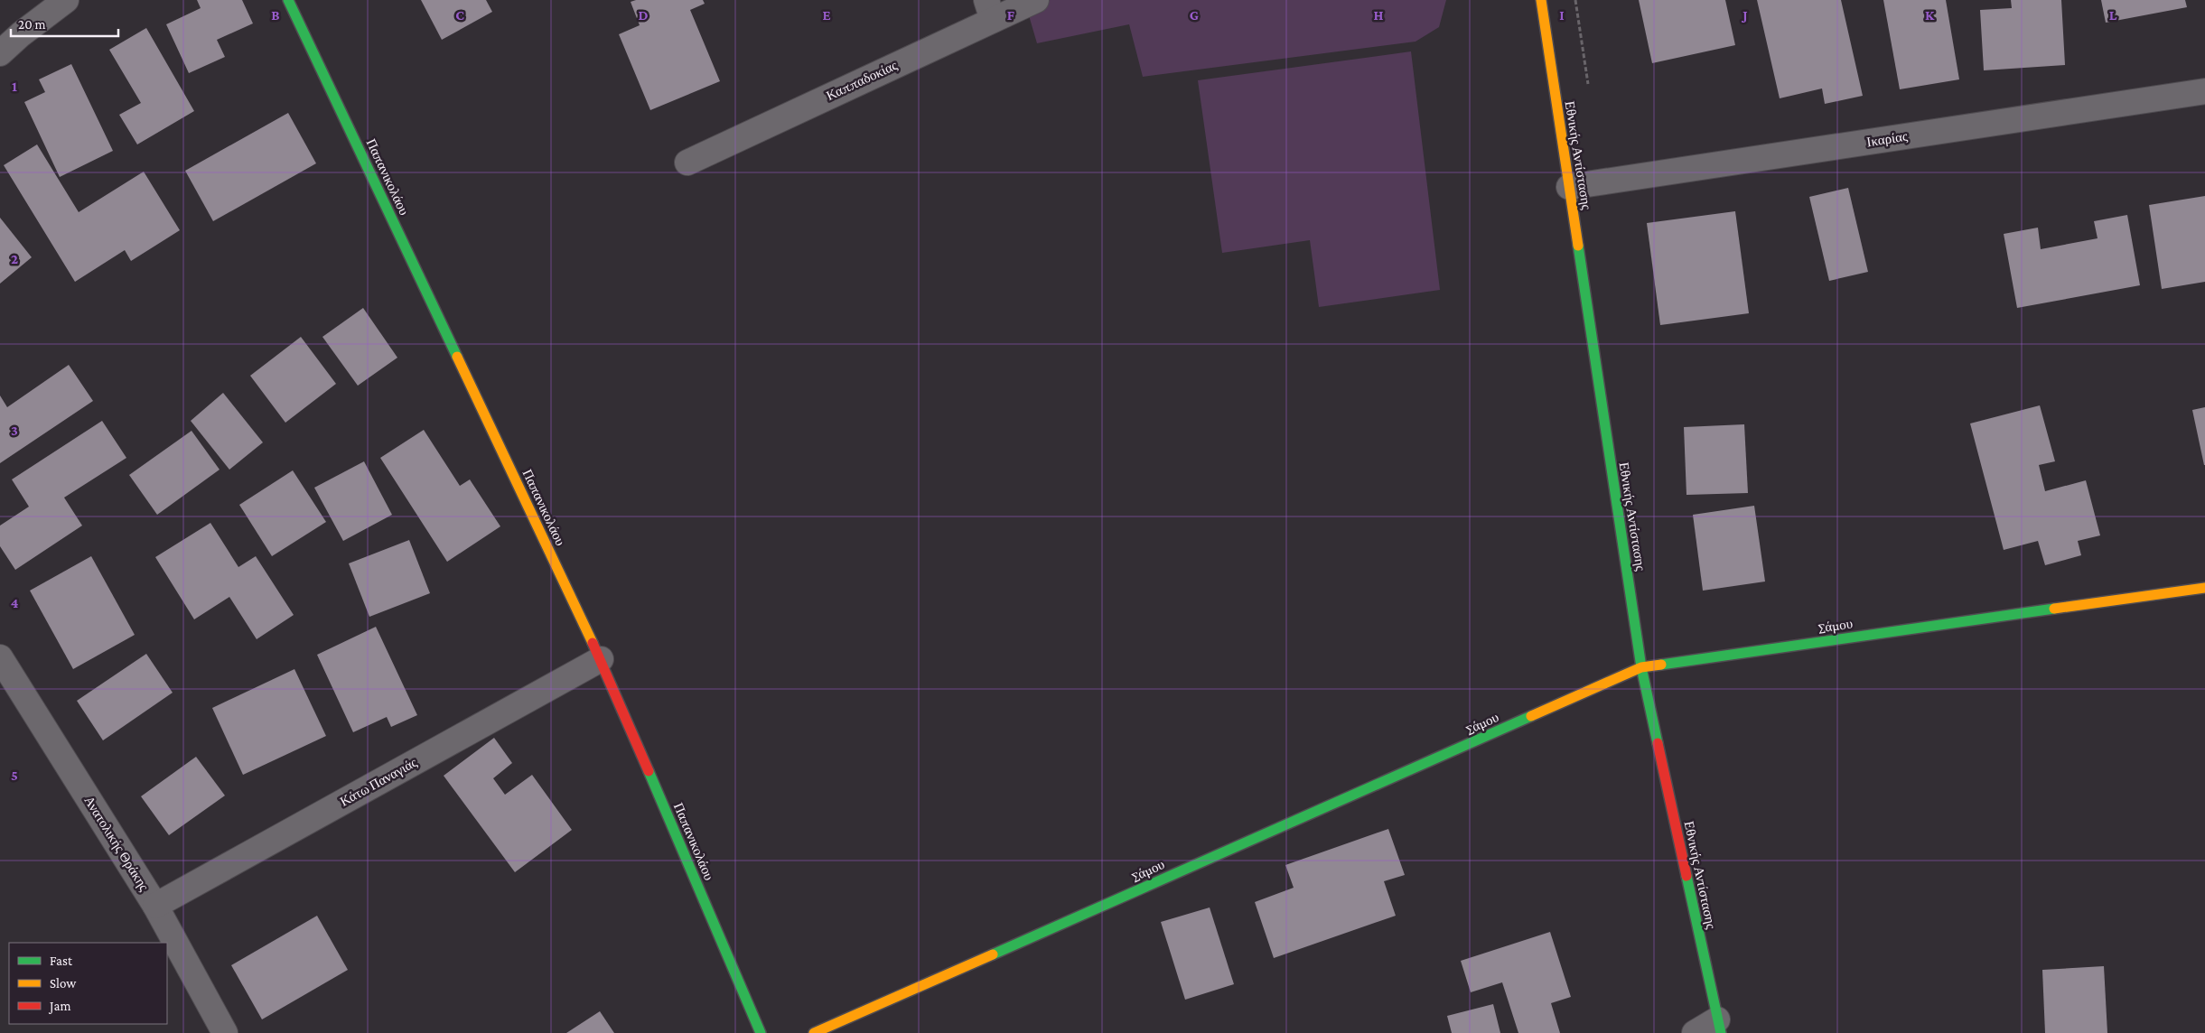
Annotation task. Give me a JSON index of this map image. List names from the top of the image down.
{
  "streets": {
    "street": [
      "Καππαδοκίας",
      "Ικαρίας",
      "Εθνικής Αντίστασης",
      "Παπανικολάου",
      "Σάμου",
      "Κάτω Παναγιάς",
      "Ανατολικής Θράκης"
    ]
  },
  "crossings": [
    ["Ικαρίας", "Εθνικής Αντίστασης"],
    ["Εθνικής Αντίστασης", "Σάμου"],
    ["Παπανικολάου", "Κάτω Παναγιάς"],
    ["Κάτω Παναγιάς", "Ανατολικής Θράκης"]
  ],
  "legend": ["Fast", "Slow", "Jam"],
  "scale_bar": "20 m",
  "grid": {
    "columns": [
      "B",
      "C",
      "D",
      "E",
      "F",
      "G",
      "H",
      "I",
      "J",
      "K",
      "L"
    ],
    "rows": [
      "1",
      "2",
      "3",
      "4",
      "5"
    ]
  }
}
